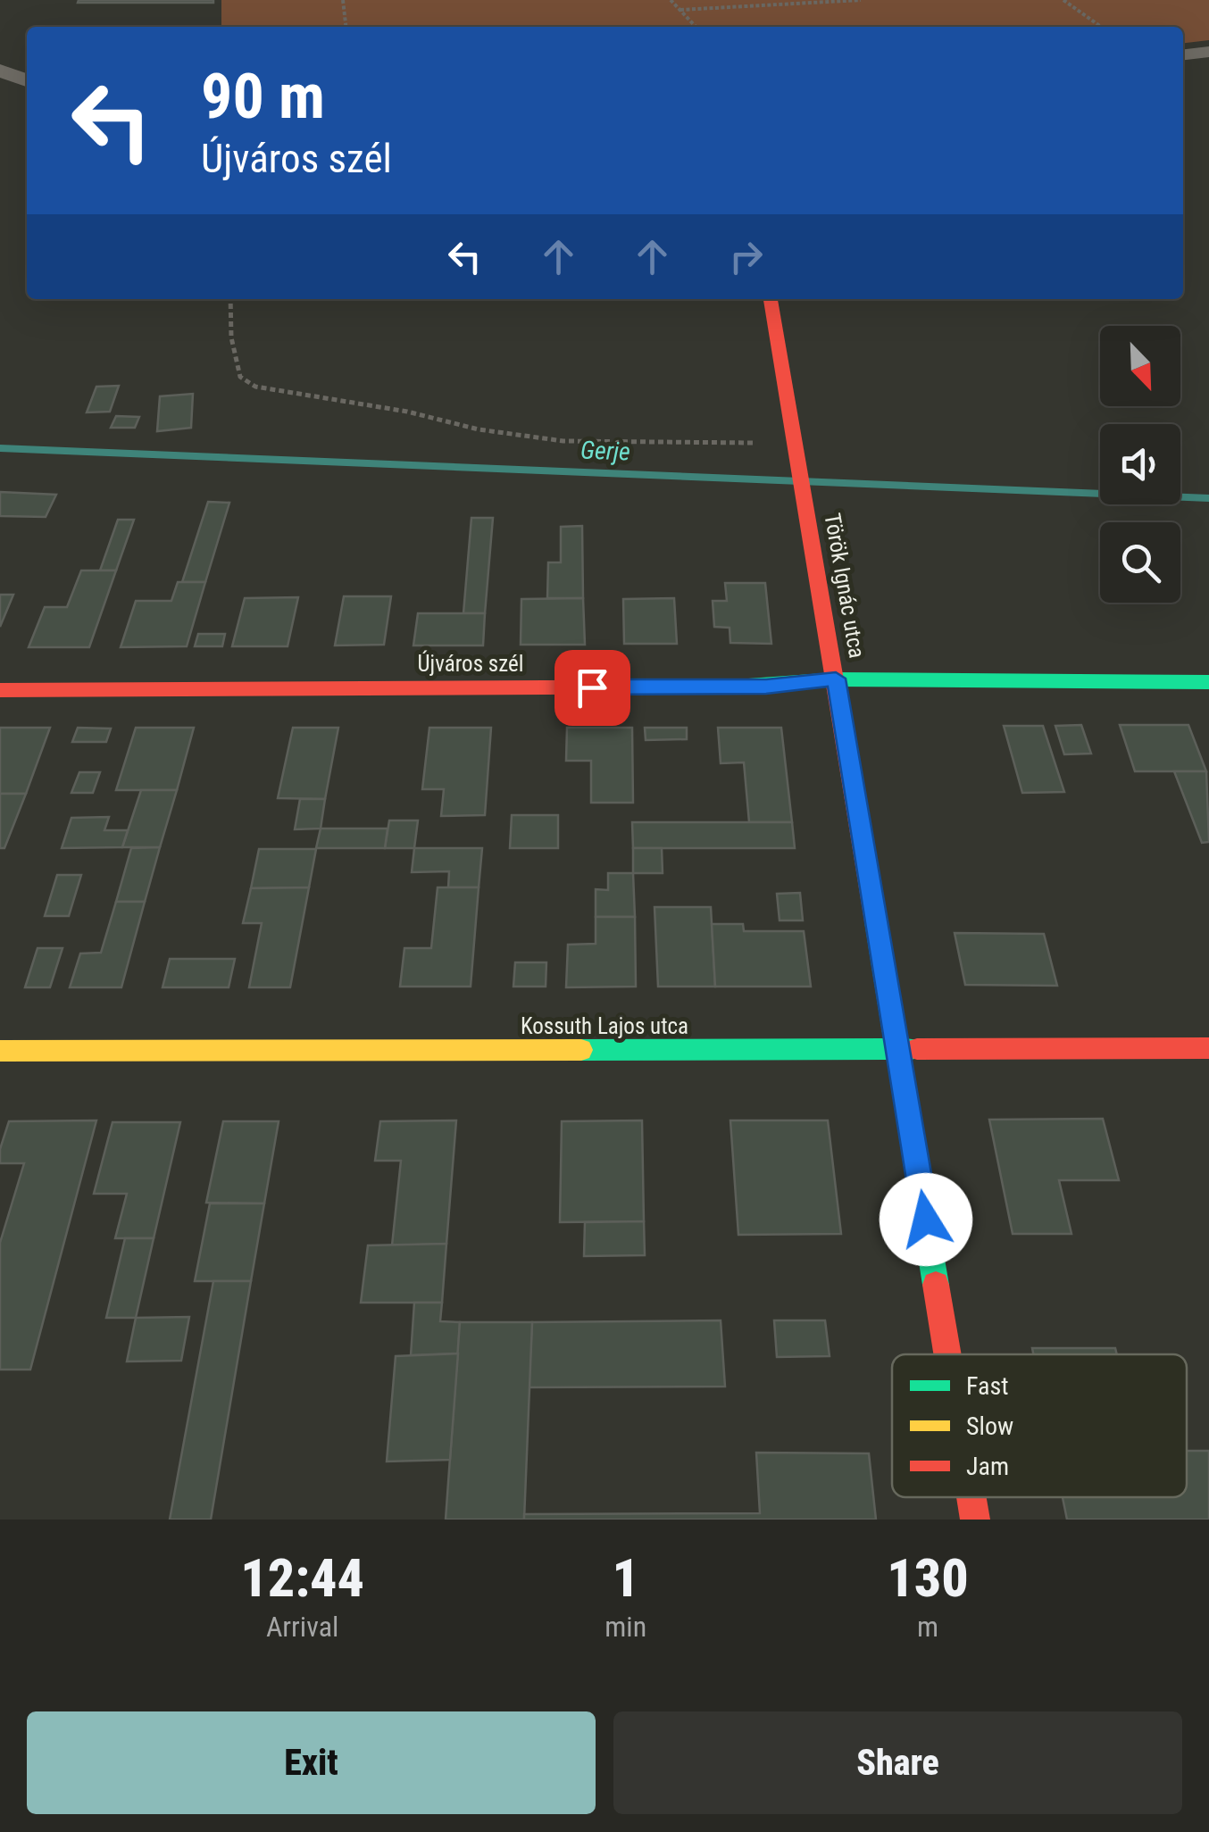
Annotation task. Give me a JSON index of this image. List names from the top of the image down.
{
  "streets": {
    "street": ["Török Ignác utca", "Újváros szél", "Kossuth Lajos utca"]
  },
  "crossings": [
    ["Török Ignác utca", "Újváros szél"],
    ["Török Ignác utca", "Kossuth Lajos utca"]
  ],
  "water": ["Gerje"],
  "legend": ["Fast", "Slow", "Jam"],
  "north": "bottom right",
  "page": {
    "turn": ["90 m", "Újváros szél"],
    "eta": [
      "12:44",
      "Arrival",
      "1",
      "min",
      "130",
      "m"
    ],
    "buttons": ["Exit", "Share"]
  }
}
